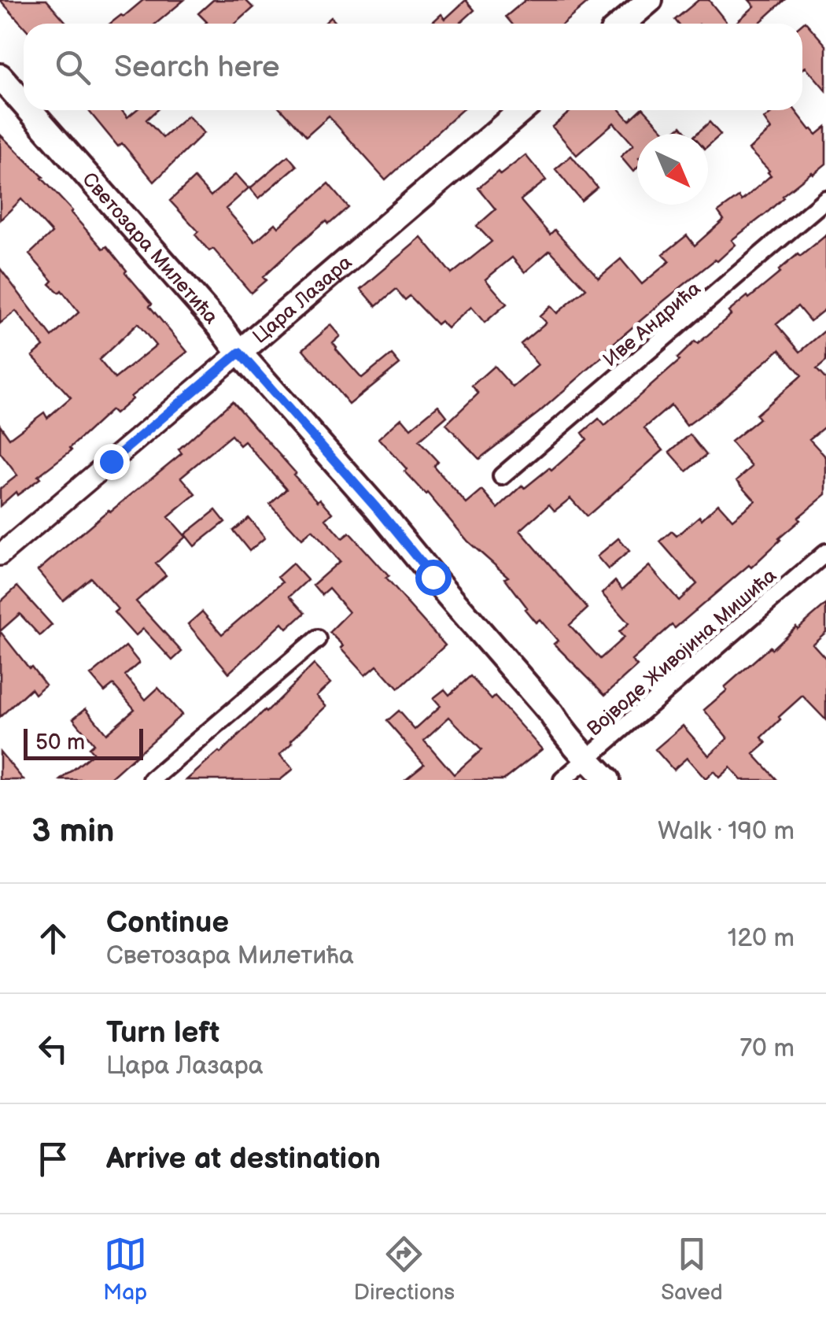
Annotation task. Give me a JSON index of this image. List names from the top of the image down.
{
  "streets": {
    "main road": ["Светозара Милетића", "Цара Лазара"],
    "street": ["Иве Андрића", "Војводе Живојина Мишића"]
  },
  "crossings": [
    ["Светозара Милетића", "Цара Лазара"],
    ["Светозара Милетића", "Војводе Живојина Мишића"]
  ],
  "scale_bar": "50 m",
  "north": "bottom right",
  "page": {
    "search": "Search here",
    "scale": "50 m",
    "heading": ["3 min", "Walk · 190 m"],
    "list": [
      ["Continue", "Светозара Милетића", "120 m"],
      ["Turn left", "Цара Лазара", "70 m"],
      "Arrive at destination"
    ],
    "nav": ["Map", "Directions", "Saved"]
  }
}
